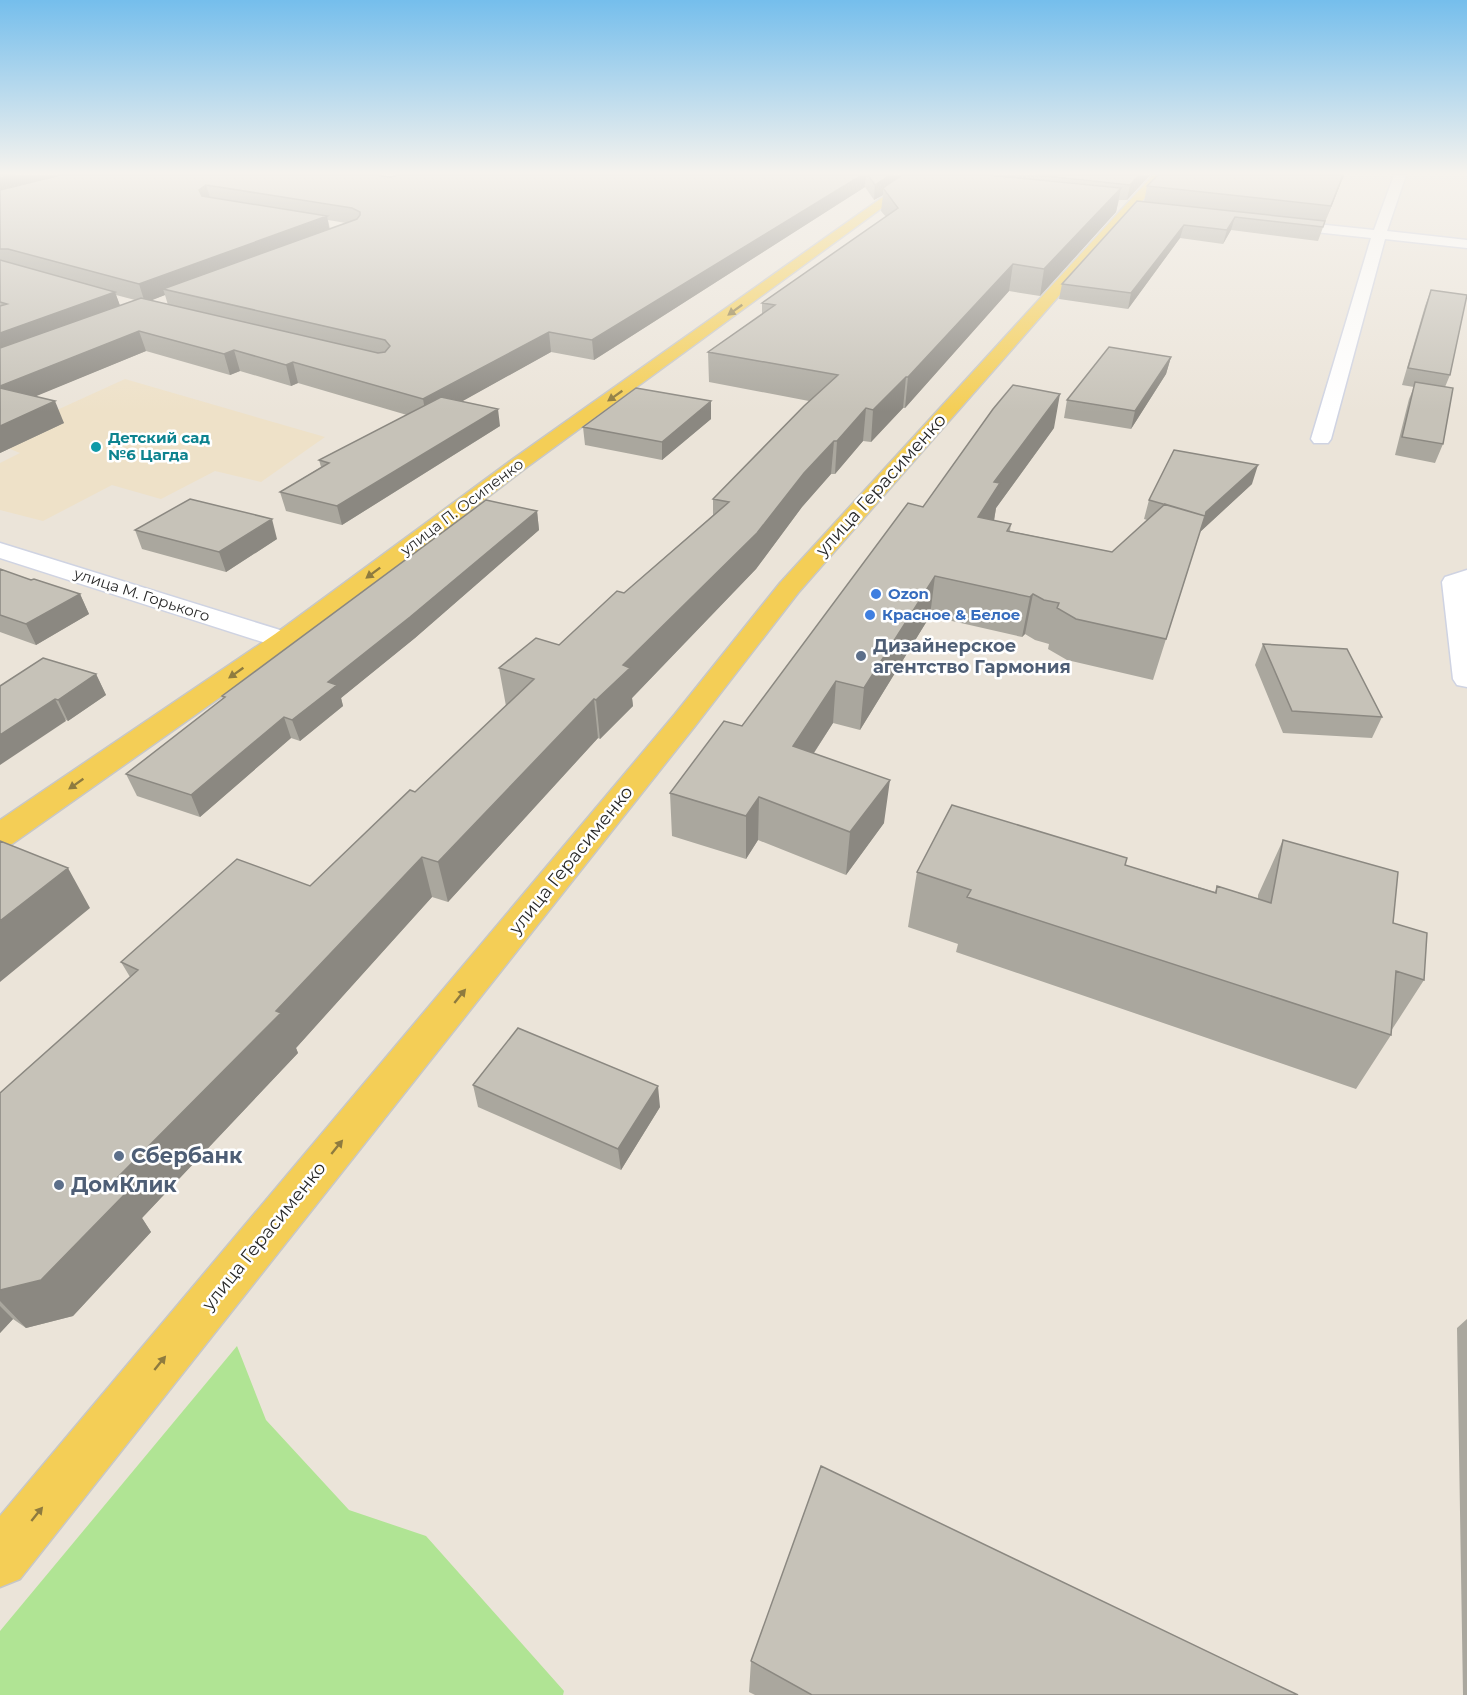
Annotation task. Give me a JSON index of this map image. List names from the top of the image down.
{
  "streets": {
    "main road": ["улица Герасименко", "улица П. Осипенко"],
    "street": ["улица М. Горького"]
  },
  "crossings": [
    ["улица П. Осипенко", "улица М. Горького"]
  ],
  "one_way": ["улица Герасименко", "улица П. Осипенко"],
  "places": [
    "Детский сад №6 Цагда",
    "Ozon",
    "Красное & Белое",
    "Дизайнерское агентство Гармония",
    "Сбербанк",
    "ДомКлик"
  ]
}
